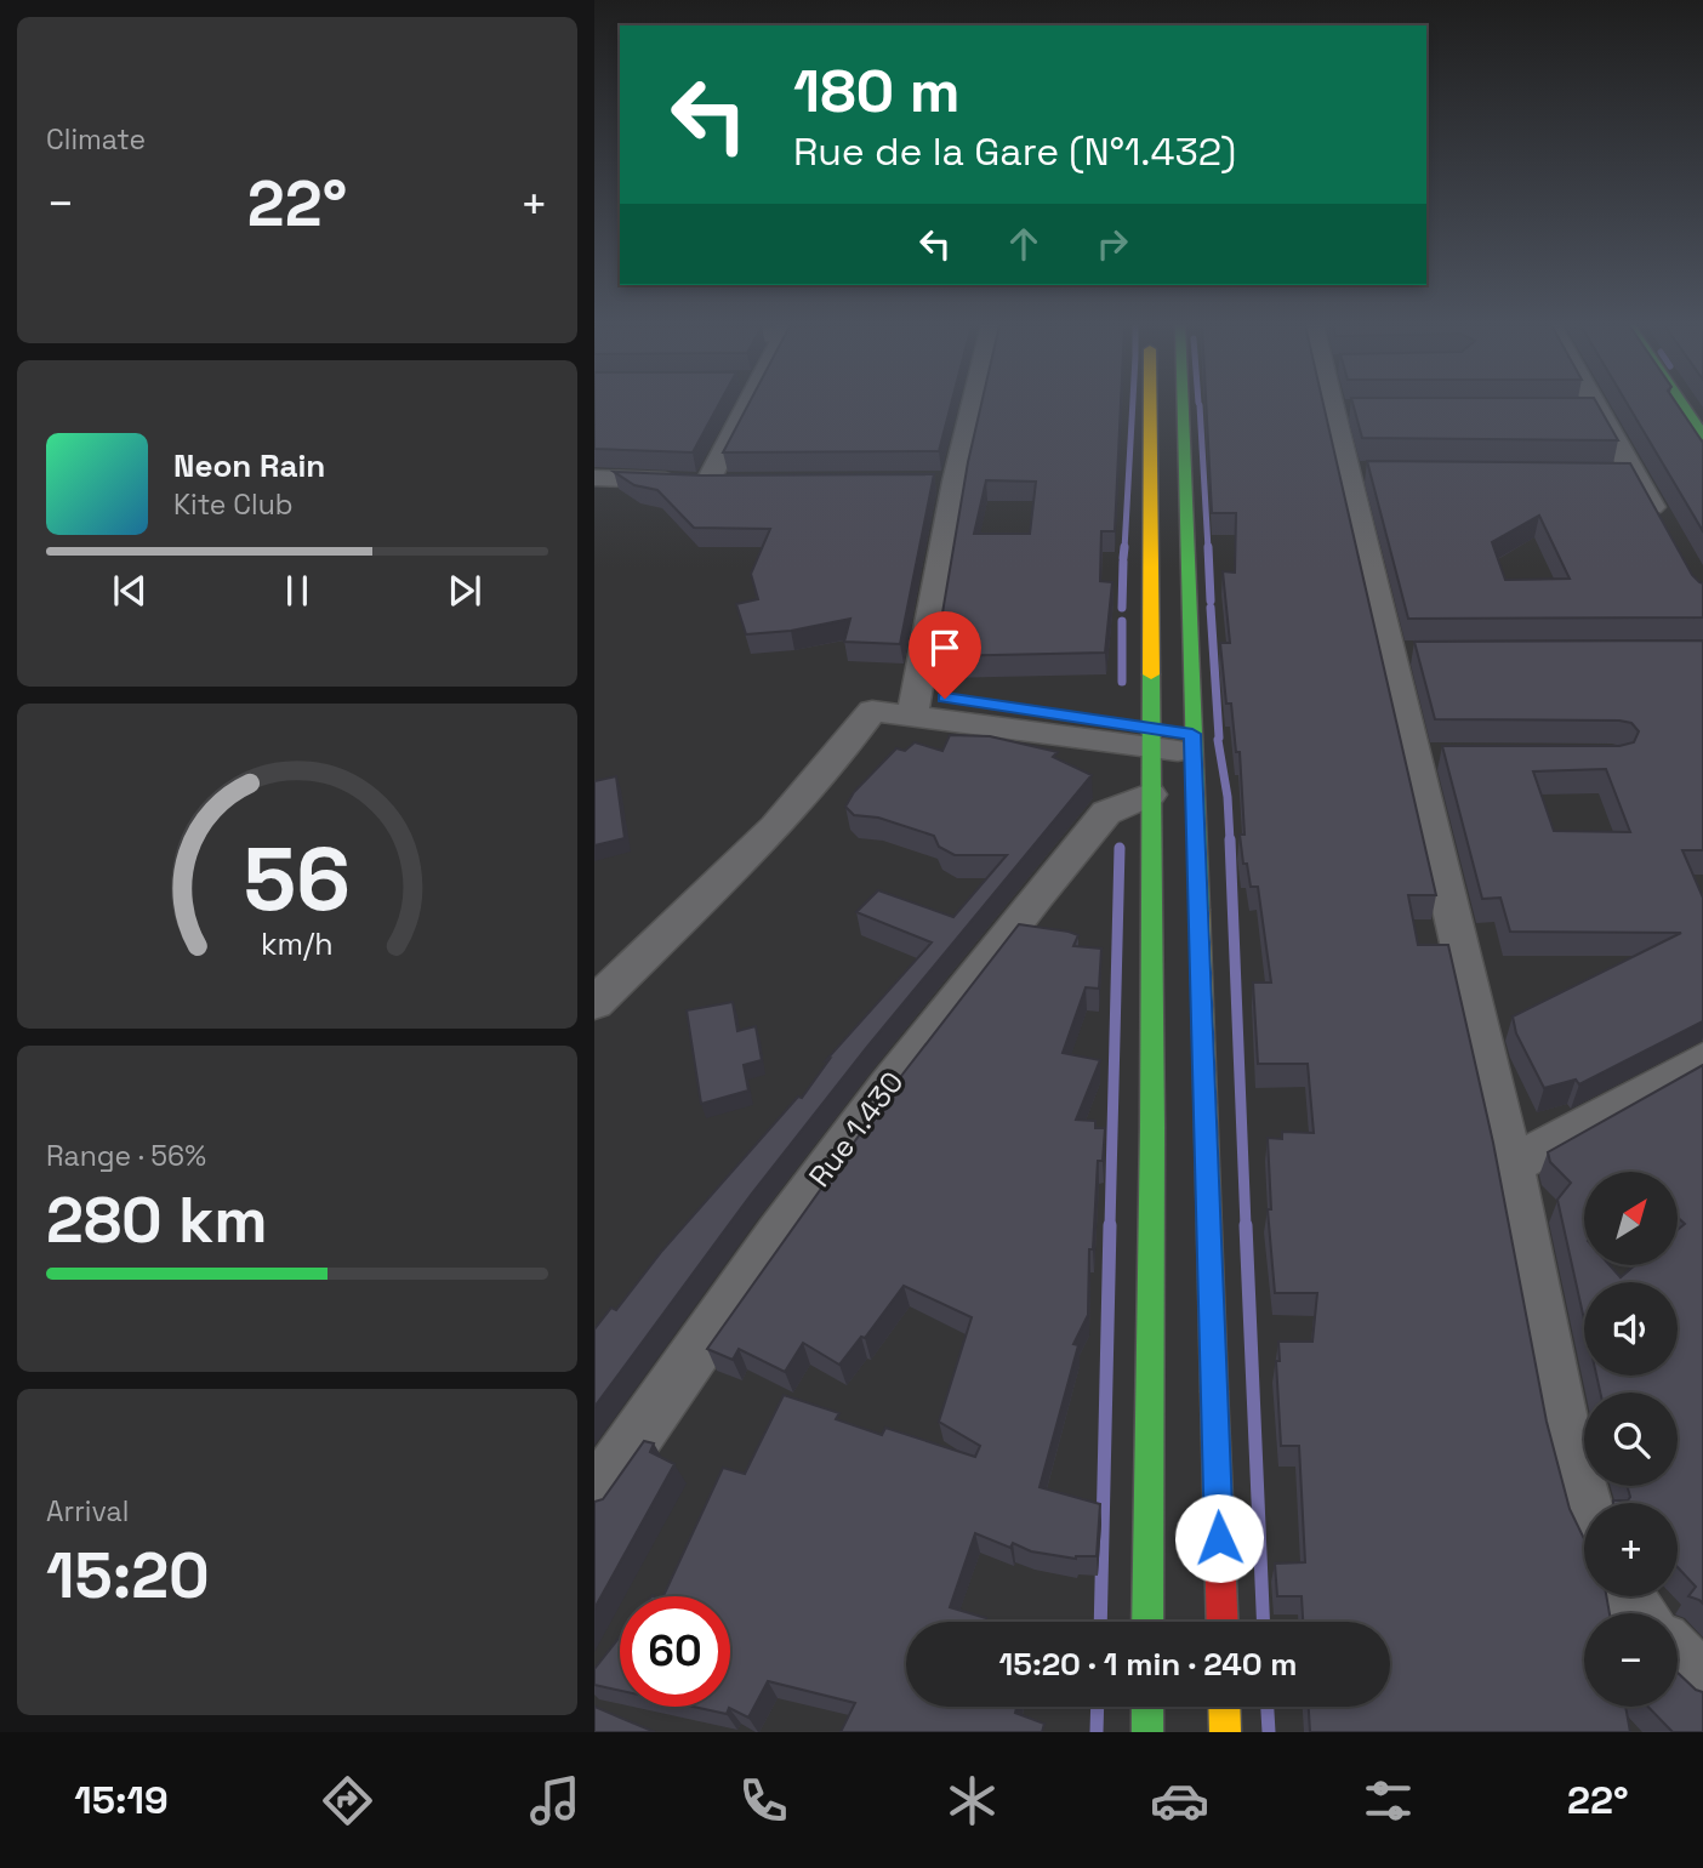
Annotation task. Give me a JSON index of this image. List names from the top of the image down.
{
  "streets": {
    "street": ["Rue 1.430"]
  },
  "north": "top right",
  "page": {
    "tile": [
      "Climate",
      ["Range · 56%", "280 km"],
      ["Arrival", "15:20"]
    ],
    "turn": ["180 m", "Rue de la Gare (N°1.432)"],
    "heat": ["−", "22°", "+"],
    "song": ["Neon Rain", "Kite Club"],
    "map_buttons": ["+", "−"],
    "limit": "60",
    "trip": "15:20 · 1 min · 240 m",
    "tabs": ["15:19", "22°"],
    "gauge": ["56", "km/h"]
  }
}
